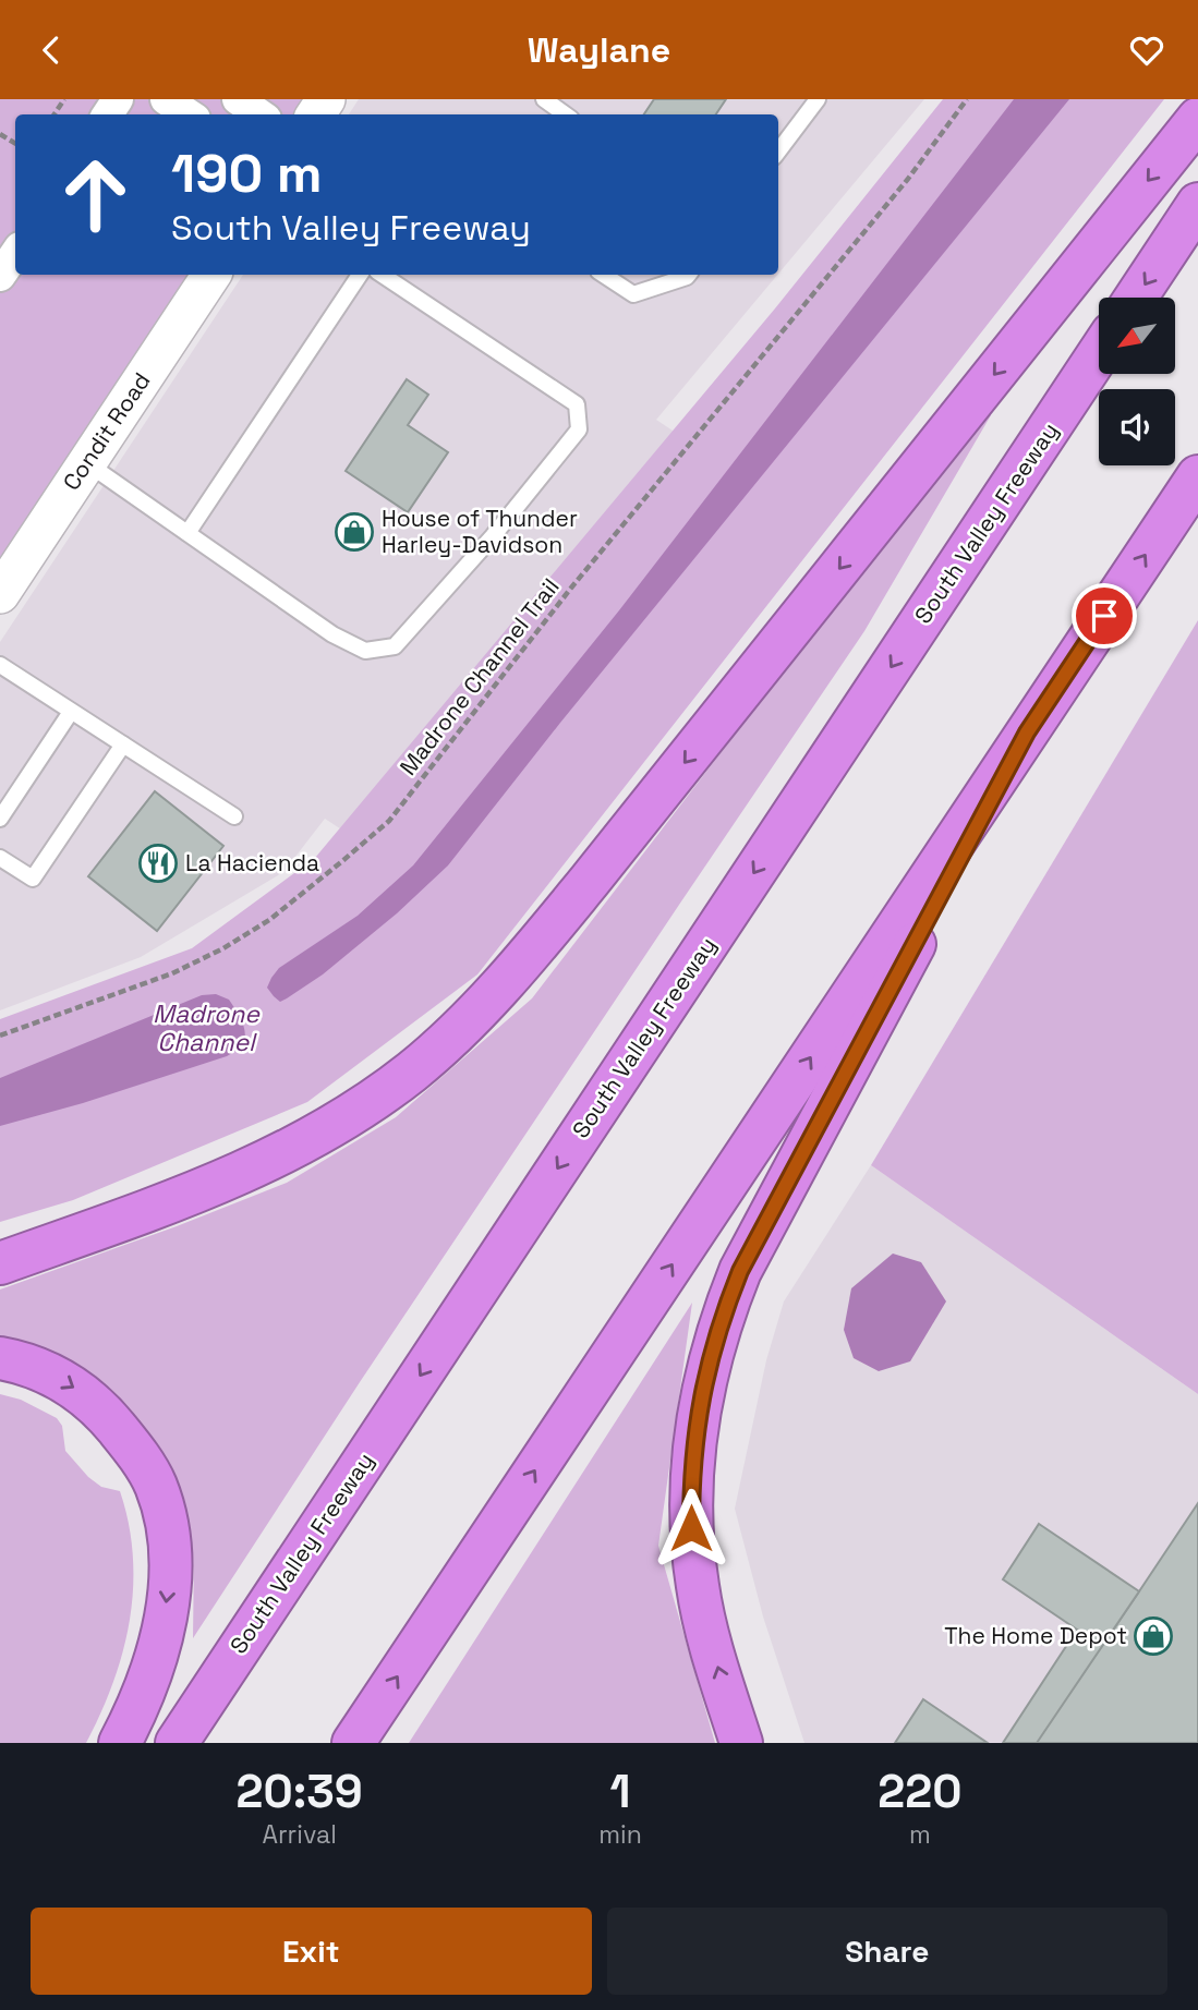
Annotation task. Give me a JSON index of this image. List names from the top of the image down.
{
  "streets": {
    "highway": ["South Valley Freeway"],
    "street": ["Condit Road"],
    "path": ["Madrone Channel Trail"]
  },
  "water": ["Madrone Channel"],
  "places": {
    "shop": ["House of Thunder Harley-Davidson", "The Home Depot"],
    "restaurant": ["La Hacienda"]
  },
  "north": "bottom left",
  "page": {
    "header": "Waylane",
    "turn": ["190 m", "South Valley Freeway"],
    "eta": [
      "20:39",
      "Arrival",
      "1",
      "min",
      "220",
      "m"
    ],
    "buttons": ["Exit", "Share"]
  }
}
